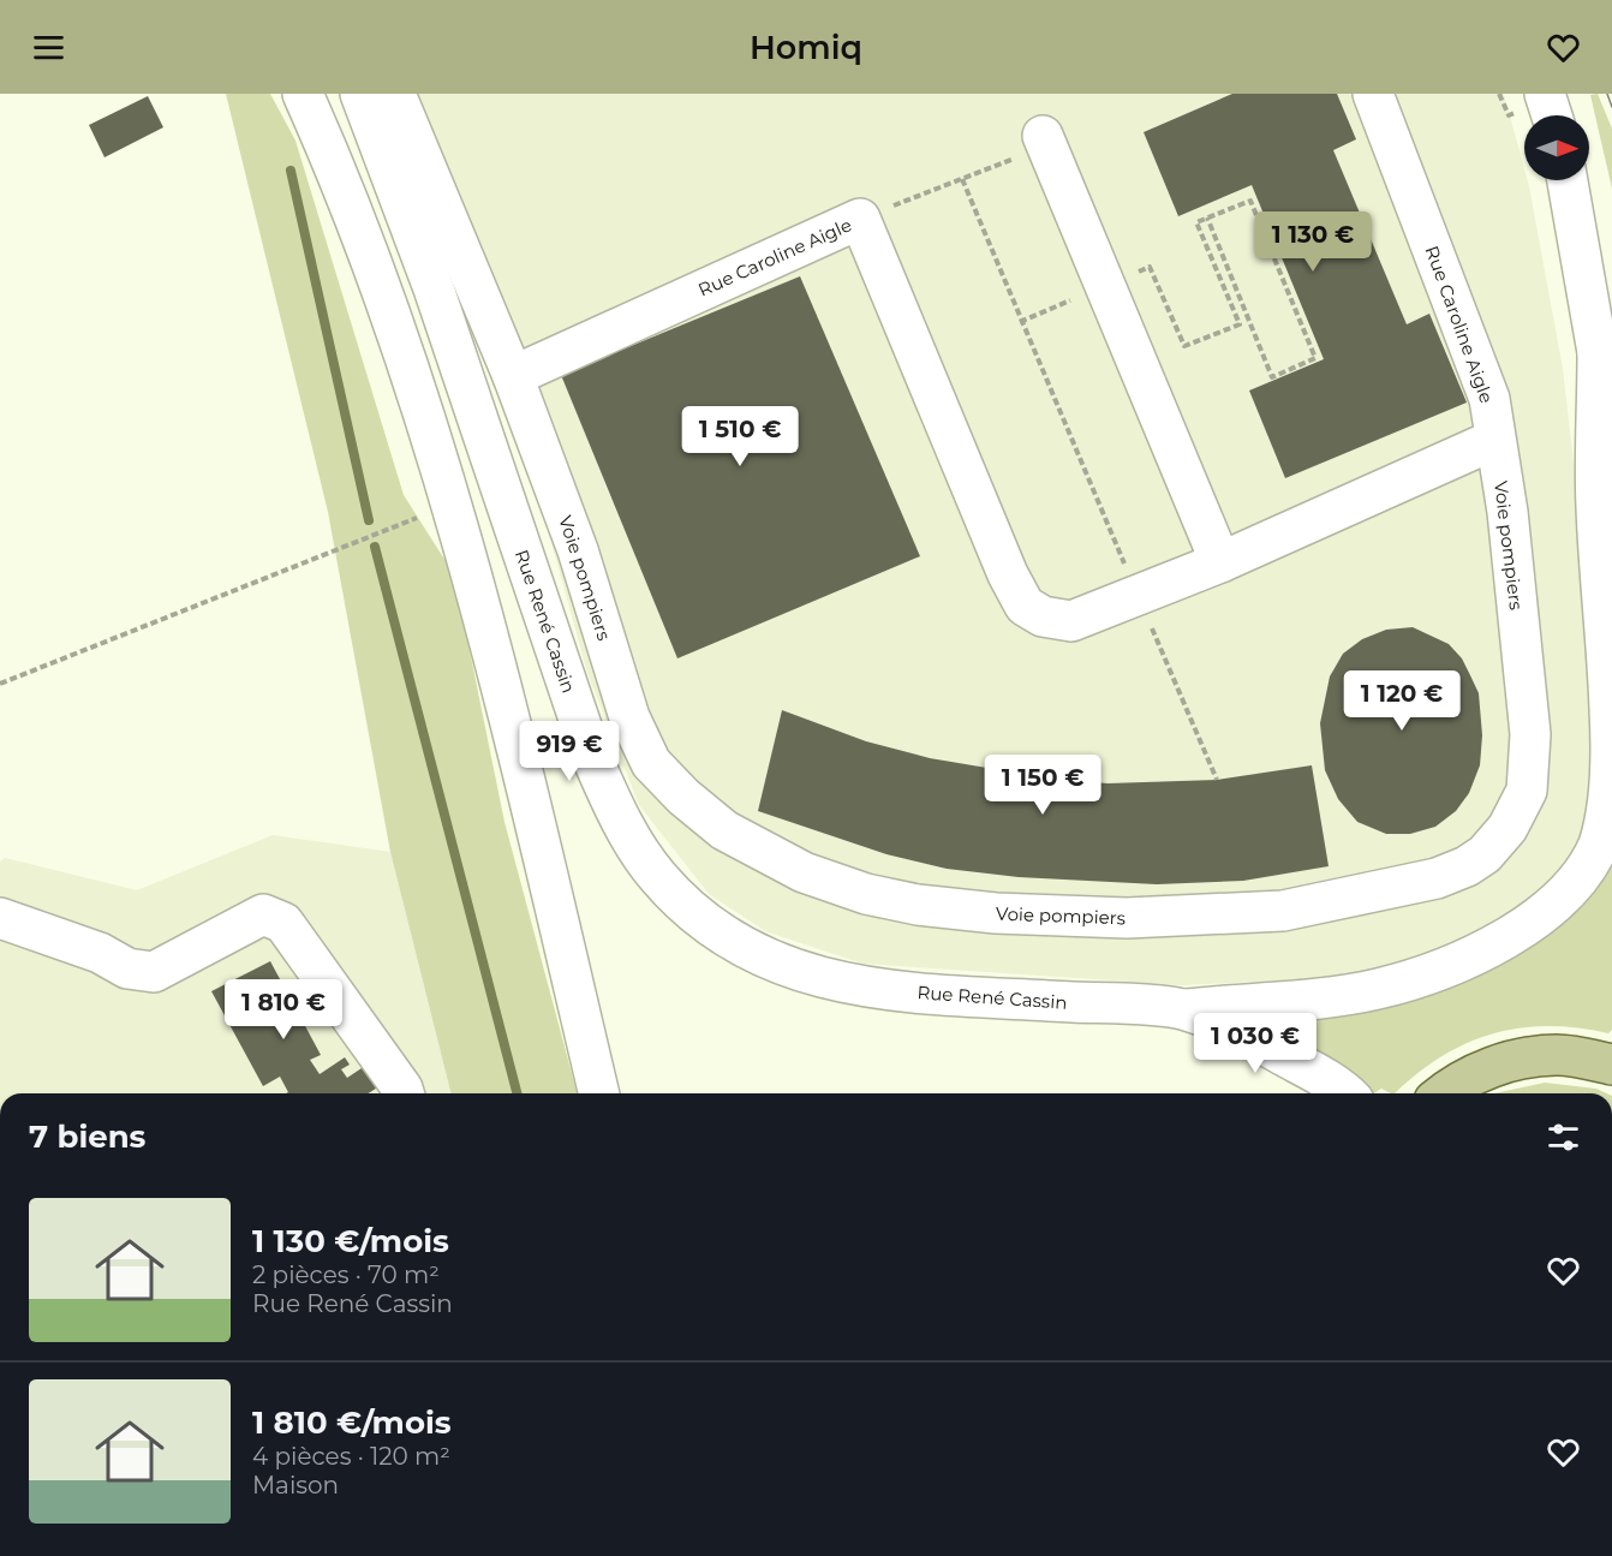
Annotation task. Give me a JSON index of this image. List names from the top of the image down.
{
  "streets": {
    "street": ["Rue Caroline Aigle", "Voie pompiers", "Rue René Cassin"]
  },
  "crossings": [
    ["Rue Caroline Aigle", "Voie pompiers"]
  ],
  "north": "right",
  "page": {
    "header": "Homiq",
    "price": [
      "1 130 €",
      "1 510 €",
      "1 120 €",
      "919 €",
      "1 150 €",
      "1 810 €",
      "1 030 €"
    ],
    "heading": "7 biens",
    "list": [
      {
        "name": "1 130 €/mois",
        "note": "2 pièces · 70 m² · Rue René Cassin"
      },
      {
        "name": "1 810 €/mois",
        "note": "4 pièces · 120 m² · Maison"
      }
    ]
  }
}
